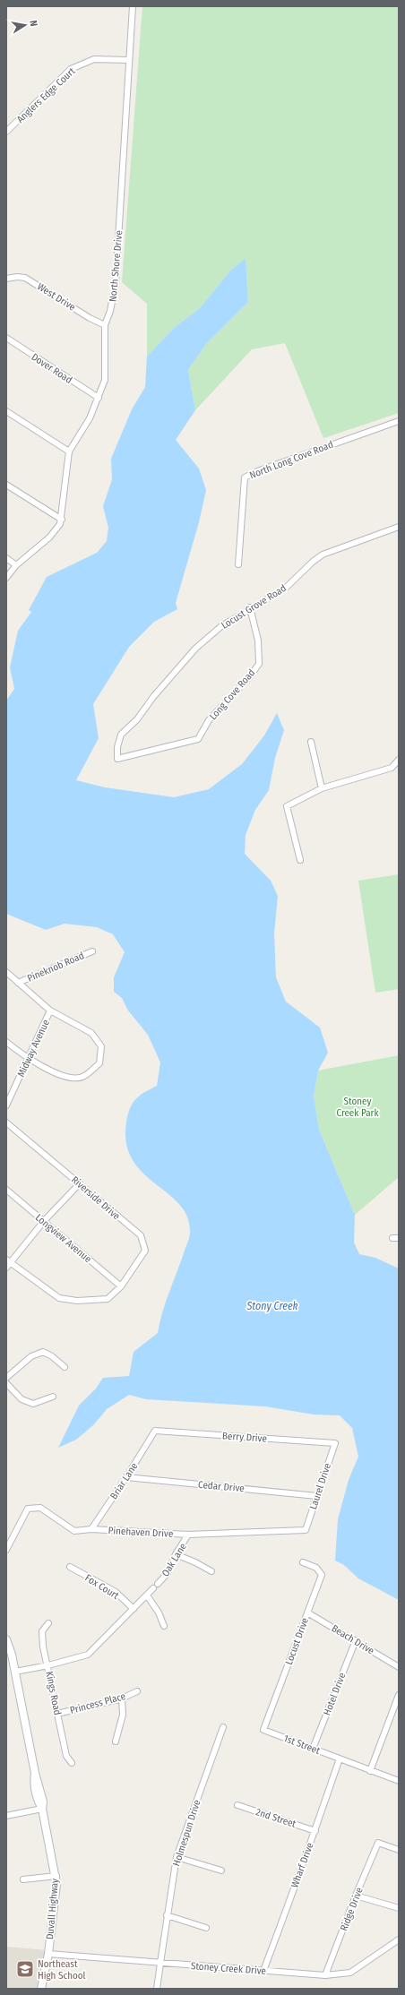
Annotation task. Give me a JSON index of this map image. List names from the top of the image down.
{
  "streets": {
    "street": [
      "Anglers Edge Court",
      "North Shore Drive",
      "West Drive",
      "Dover Road",
      "North Long Cove Road",
      "Locust Grove Road",
      "Long Cove Road",
      "Pineknob Road",
      "Midway Avenue",
      "Riverside Drive",
      "Longview Avenue",
      "Berry Drive",
      "Briar Lane",
      "Cedar Drive",
      "Laurel Drive",
      "Pinehaven Drive",
      "Oak Lane",
      "Fox Court",
      "Beach Drive",
      "Locust Drive",
      "Kings Road",
      "Hotel Drive",
      "Princess Place",
      "1st Street",
      "2nd Street",
      "Holmespun Drive",
      "Wharf Drive",
      "Duvall Highway",
      "Ridge Drive",
      "Stoney Creek Drive"
    ]
  },
  "crossings": [
    ["Anglers Edge Court", "North Shore Drive"],
    ["North Shore Drive", "West Drive"],
    ["North Shore Drive", "Dover Road"],
    ["Locust Grove Road", "Long Cove Road"],
    ["Riverside Drive", "Longview Avenue"],
    ["Berry Drive", "Briar Lane"],
    ["Berry Drive", "Laurel Drive"],
    ["Briar Lane", "Cedar Drive"],
    ["Briar Lane", "Pinehaven Drive"],
    ["Cedar Drive", "Laurel Drive"],
    ["Laurel Drive", "Pinehaven Drive"],
    ["Pinehaven Drive", "Oak Lane"],
    ["Beach Drive", "Locust Drive"],
    ["Beach Drive", "Hotel Drive"],
    ["Locust Drive", "1st Street"],
    ["Kings Road", "Princess Place"],
    ["Hotel Drive", "1st Street"],
    ["1st Street", "Wharf Drive"],
    ["2nd Street", "Wharf Drive"],
    ["Holmespun Drive", "Stoney Creek Drive"],
    ["Wharf Drive", "Stoney Creek Drive"],
    ["Duvall Highway", "Stoney Creek Drive"],
    ["Ridge Drive", "Stoney Creek Drive"]
  ],
  "water": ["Stony Creek"],
  "parks": ["Stoney Creek Park"],
  "places": {
    "school or university": ["Northeast High School"]
  },
  "north": "right"
}
